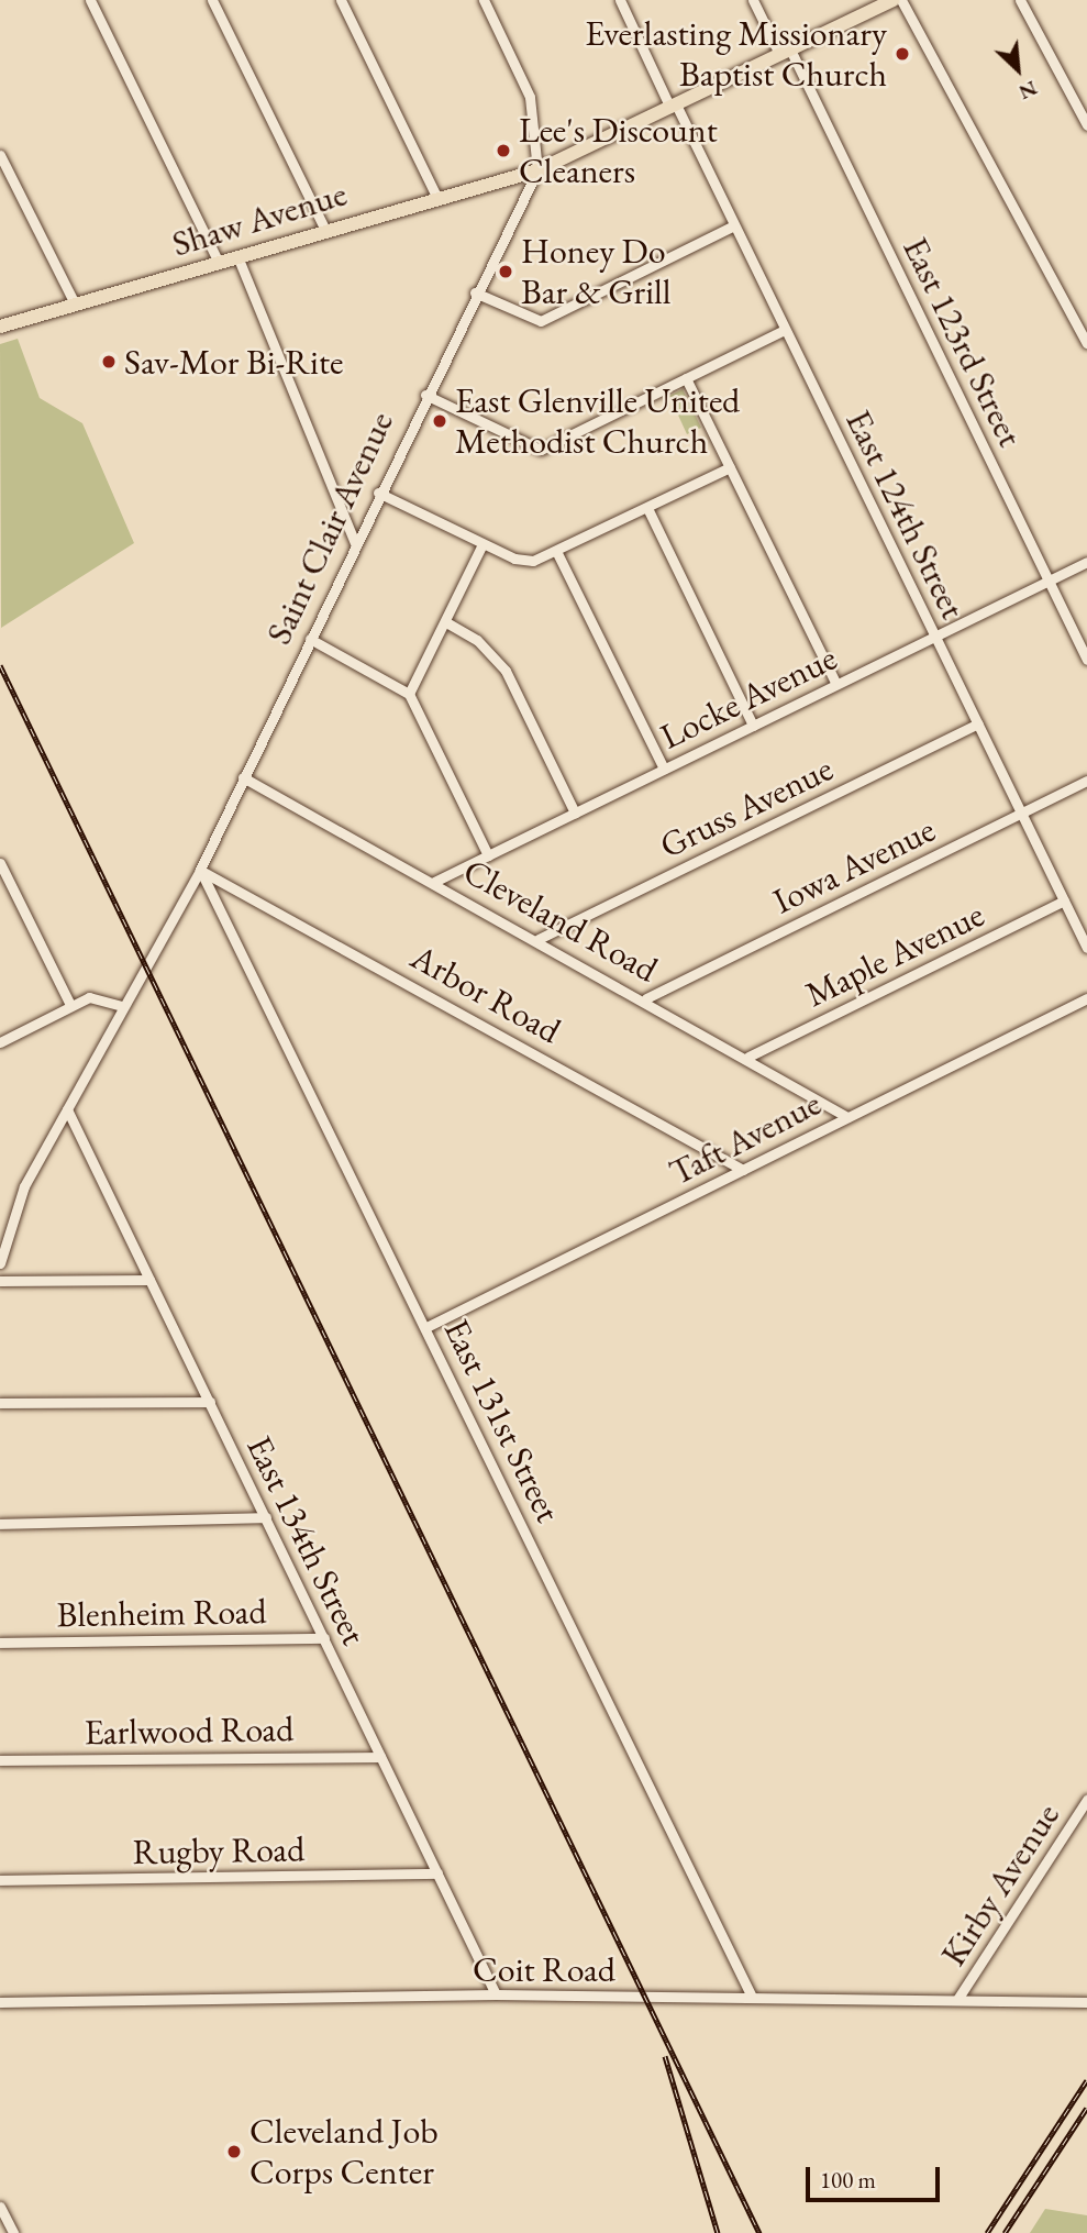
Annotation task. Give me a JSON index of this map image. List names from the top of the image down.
{
  "streets": {
    "main road": ["Shaw Avenue"],
    "street": [
      "East 123rd Street",
      "East 124th Street",
      "Saint Clair Avenue",
      "Locke Avenue",
      "Gruss Avenue",
      "Iowa Avenue",
      "Cleveland Road",
      "Maple Avenue",
      "Arbor Road",
      "Taft Avenue",
      "East 131st Street",
      "East 134th Street",
      "Blenheim Road",
      "Earlwood Road",
      "Rugby Road",
      "Kirby Avenue",
      "Coit Road"
    ]
  },
  "crossings": [
    ["Shaw Avenue", "Saint Clair Avenue"],
    ["East 123rd Street", "Locke Avenue"],
    ["East 124th Street", "Locke Avenue"],
    ["East 124th Street", "Gruss Avenue"],
    ["East 124th Street", "Iowa Avenue"],
    ["East 124th Street", "Maple Avenue"],
    ["Saint Clair Avenue", "Cleveland Road"],
    ["Saint Clair Avenue", "Arbor Road"],
    ["Saint Clair Avenue", "East 131st Street"],
    ["Saint Clair Avenue", "East 134th Street"],
    ["Locke Avenue", "Cleveland Road"],
    ["Gruss Avenue", "Cleveland Road"],
    ["Iowa Avenue", "Cleveland Road"],
    ["Cleveland Road", "Maple Avenue"],
    ["Cleveland Road", "Taft Avenue"],
    ["Arbor Road", "Taft Avenue"],
    ["Arbor Road", "East 131st Street"],
    ["Taft Avenue", "East 131st Street"],
    ["East 131st Street", "Coit Road"],
    ["East 134th Street", "Blenheim Road"],
    ["East 134th Street", "Earlwood Road"],
    ["East 134th Street", "Rugby Road"],
    ["East 134th Street", "Coit Road"],
    ["Kirby Avenue", "Coit Road"]
  ],
  "places": [
    "Everlasting Missionary Baptist Church",
    "Lee's Discount Cleaners",
    "Honey Do Bar & Grill",
    "Sav-Mor Bi-Rite",
    "East Glenville United Methodist Church",
    "Cleveland Job Corps Center"
  ],
  "scale_bar": "100 m",
  "north": "bottom right"
}
